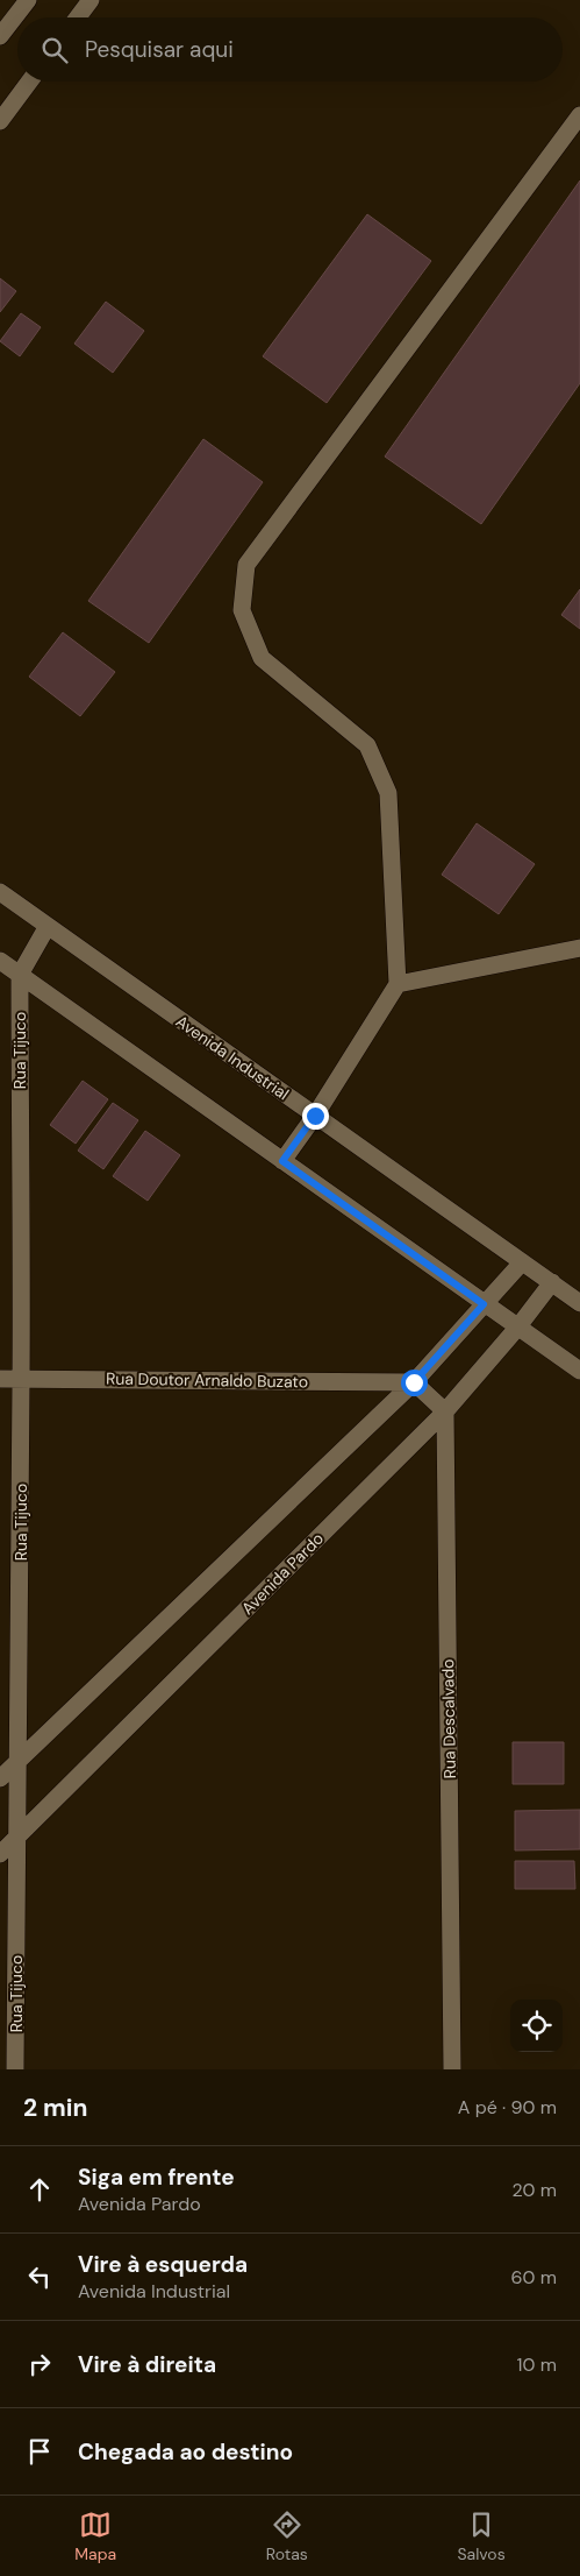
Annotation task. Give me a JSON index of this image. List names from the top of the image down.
{
  "streets": {
    "street": [
      "Rua Tijuco",
      "Avenida Industrial",
      "Rua Doutor Arnaldo Buzato",
      "Avenida Pardo",
      "Rua Descalvado"
    ]
  },
  "crossings": [
    ["Rua Tijuco", "Rua Doutor Arnaldo Buzato"],
    ["Rua Tijuco", "Avenida Pardo"],
    ["Avenida Industrial", "Avenida Pardo"],
    ["Avenida Pardo", "Rua Descalvado"]
  ],
  "page": {
    "search": "Pesquisar aqui",
    "heading": ["2 min", "A pé · 90 m"],
    "list": [
      ["Siga em frente", "Avenida Pardo", "20 m"],
      ["Vire à esquerda", "Avenida Industrial", "60 m"],
      ["Vire à direita", "10 m"],
      "Chegada ao destino"
    ],
    "nav": ["Mapa", "Rotas", "Salvos"]
  }
}
